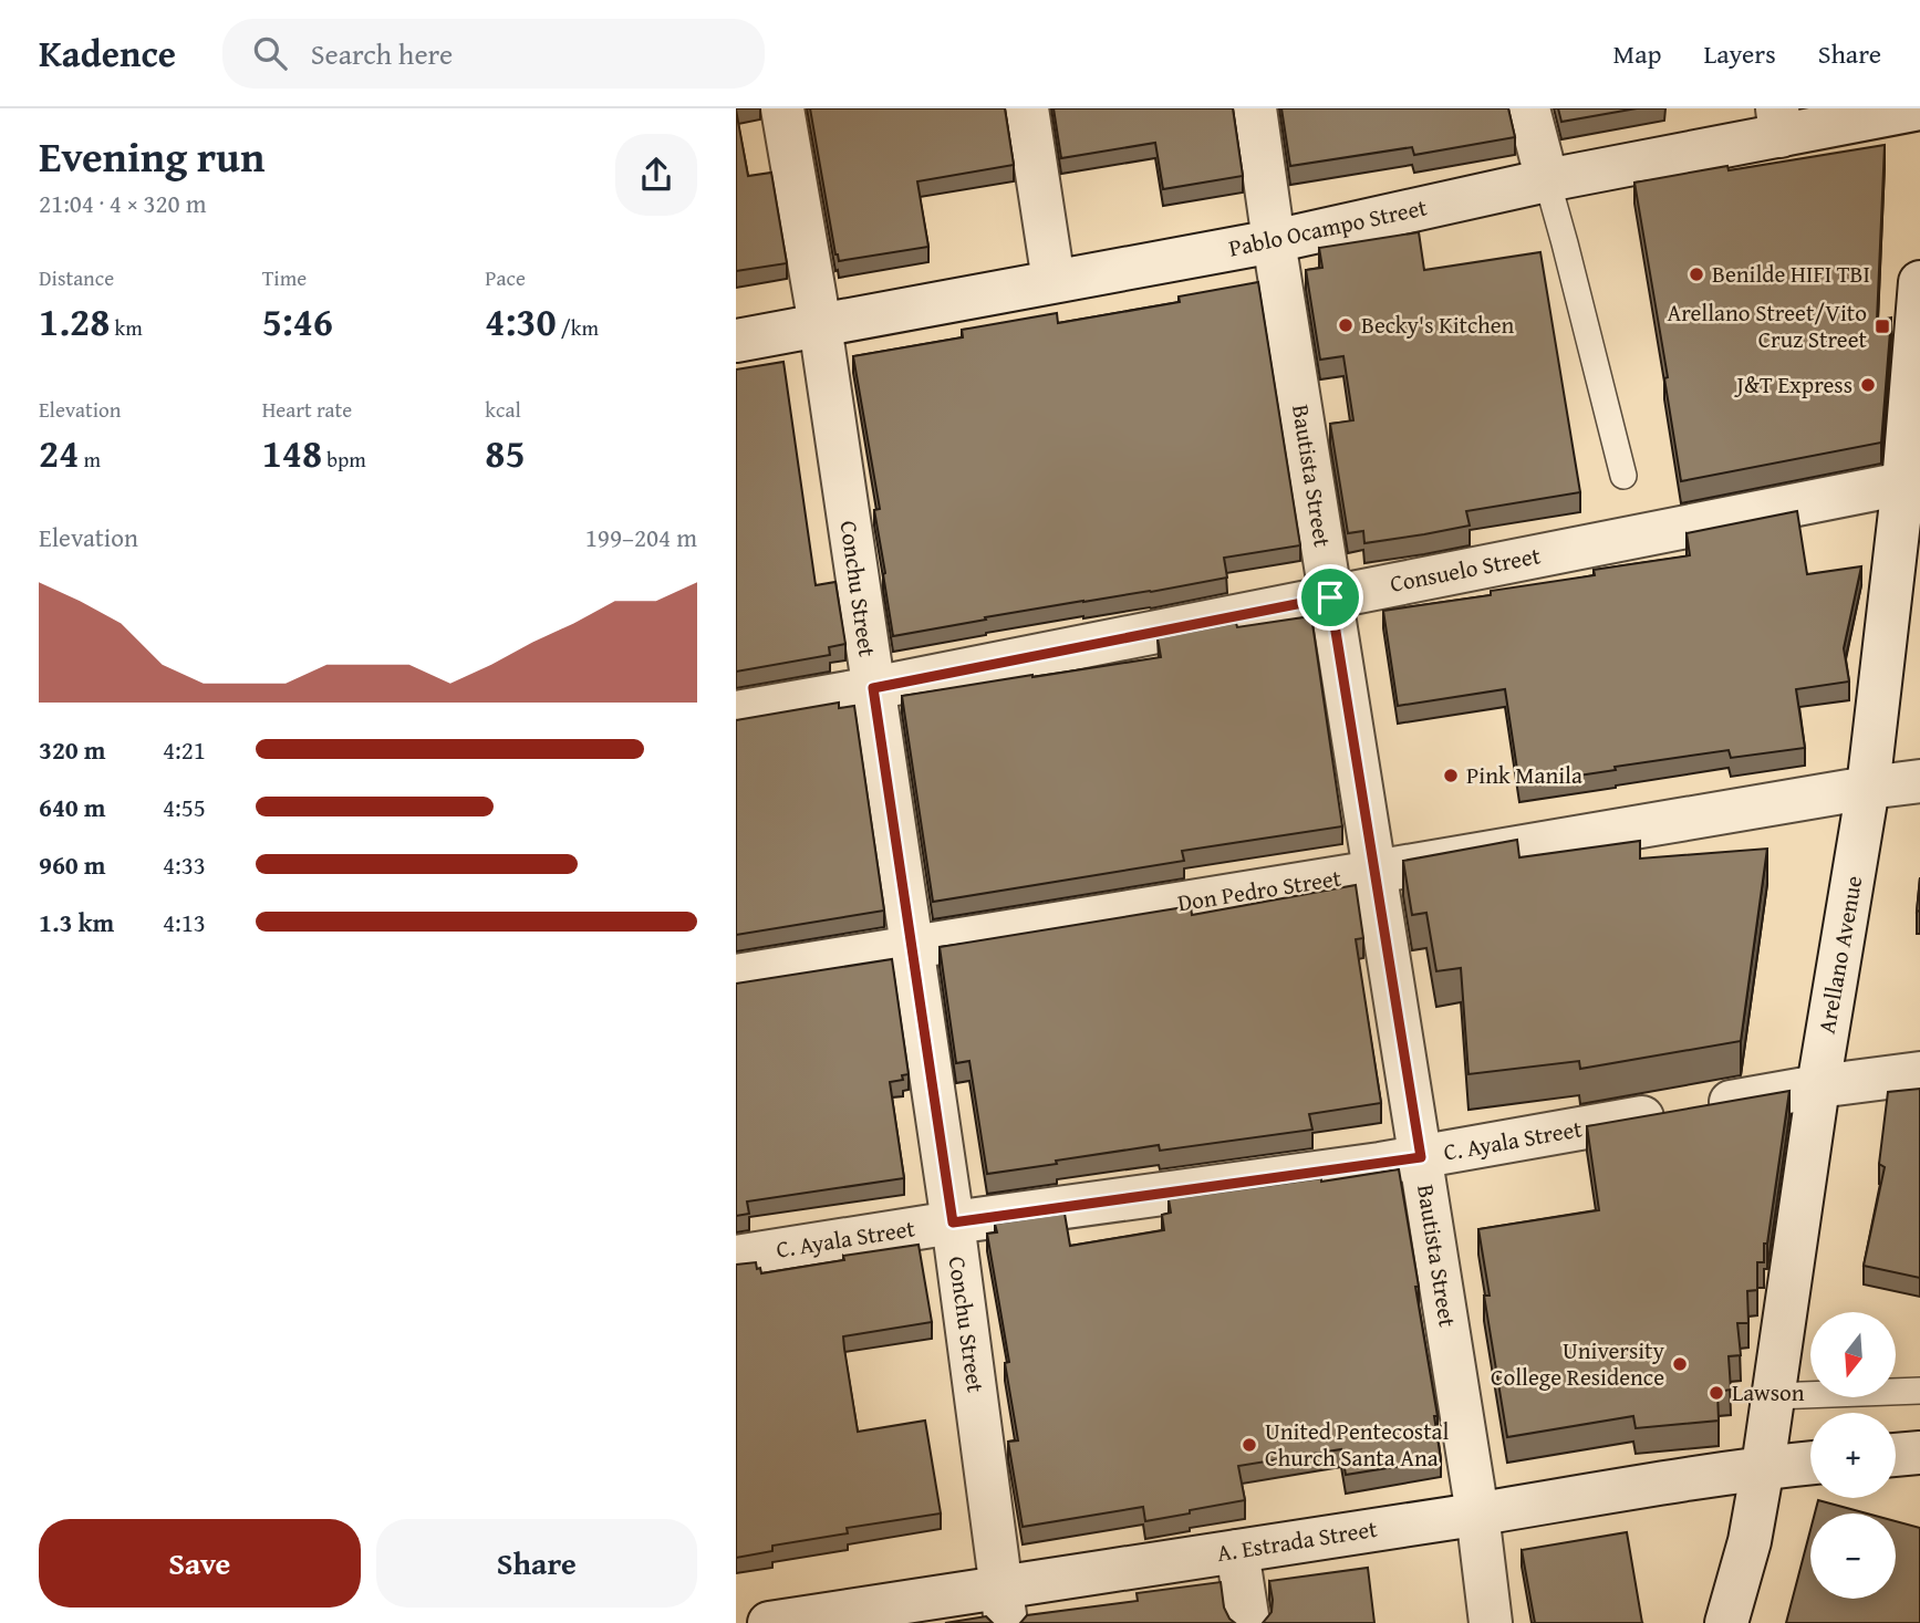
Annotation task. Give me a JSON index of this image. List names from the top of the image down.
{
  "streets": {
    "street": [
      "Pablo Ocampo Street",
      "Bautista Street",
      "Consuelo Street",
      "Conchu Street",
      "Don Pedro Street",
      "Arellano Avenue",
      "C. Ayala Street",
      "A. Estrada Street"
    ]
  },
  "crossings": [
    ["Pablo Ocampo Street", "Bautista Street"],
    ["Pablo Ocampo Street", "Conchu Street"],
    ["Bautista Street", "Consuelo Street"],
    ["Bautista Street", "Don Pedro Street"],
    ["Bautista Street", "C. Ayala Street"],
    ["Bautista Street", "A. Estrada Street"],
    ["Consuelo Street", "Conchu Street"],
    ["Consuelo Street", "Arellano Avenue"],
    ["Conchu Street", "Don Pedro Street"],
    ["Conchu Street", "C. Ayala Street"],
    ["Conchu Street", "A. Estrada Street"],
    ["Don Pedro Street", "Arellano Avenue"],
    ["Arellano Avenue", "C. Ayala Street"],
    ["Arellano Avenue", "A. Estrada Street"]
  ],
  "places": {
    "other": [
      "Benilde HIFI TBI",
      "Becky's Kitchen",
      "J&T Express",
      "Pink Manila",
      "University College Residence",
      "Lawson",
      "United Pentecostal Church Santa Ana"
    ],
    "transit": ["Arellano Street/Vito Cruz Street"]
  },
  "north": "bottom",
  "page": {
    "header": "Kadence",
    "search": "Search here",
    "nav": ["Map", "Layers", "Share"],
    "heading": ["Evening run", "21:04 · 4 × 320 m"],
    "stats": [
      ["Distance", "1.28 km"],
      ["Time", "5:46"],
      ["Pace", "4:30 /km"],
      ["Elevation", "24 m"],
      ["Heart rate", "148 bpm"],
      ["kcal", "85"]
    ],
    "chart": ["Elevation", "199–204 m"],
    "list": [
      {
        "name": "320 m",
        "note": "4:21"
      },
      {
        "name": "640 m",
        "note": "4:55"
      },
      {
        "name": "960 m",
        "note": "4:33"
      },
      {
        "name": "1.3 km",
        "note": "4:13"
      }
    ],
    "map_buttons": ["+", "−"],
    "buttons": ["Save", "Share"]
  }
}
